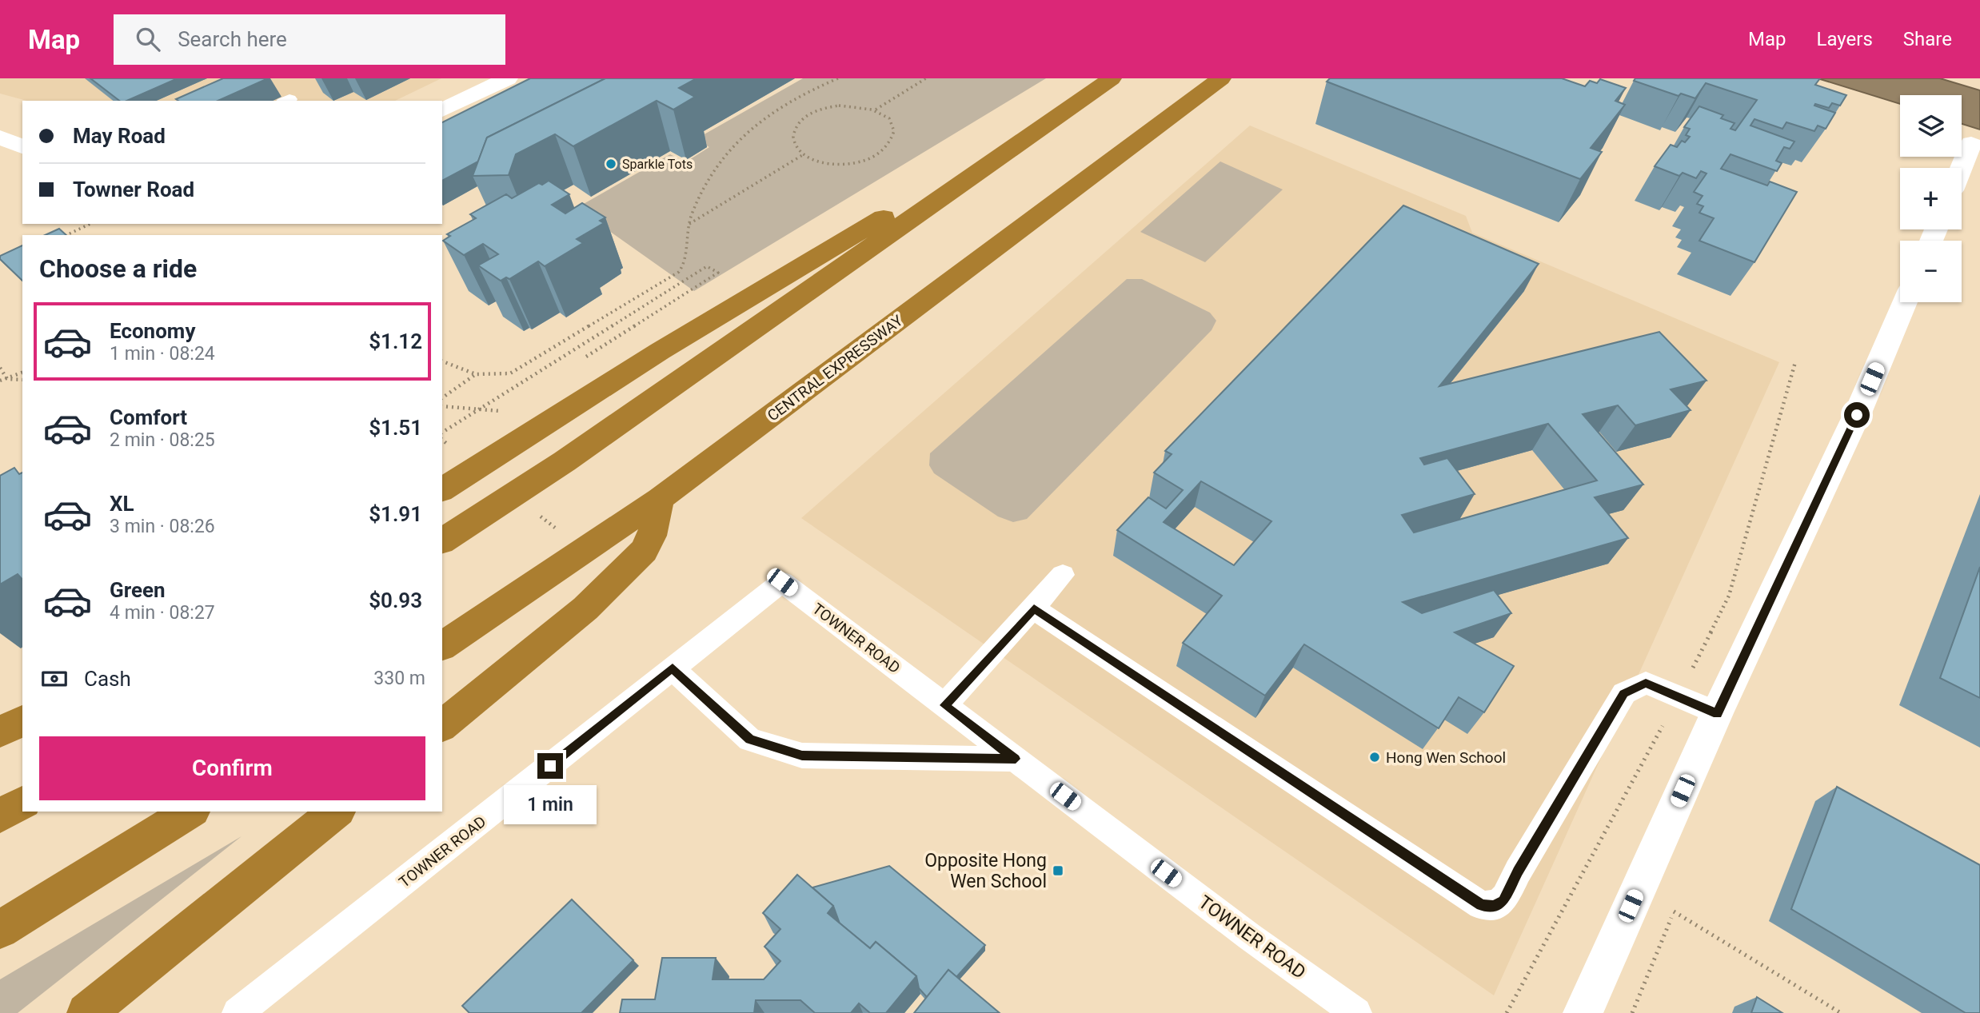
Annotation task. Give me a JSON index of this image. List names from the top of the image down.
{
  "streets": {
    "highway": ["CENTRAL EXPRESSWAY"],
    "lane": ["TOWNER ROAD"]
  },
  "places": {
    "other": ["Sparkle Tots", "Hong Wen School"],
    "transit": ["Opposite Hong Wen School"]
  },
  "page": {
    "header": "Map",
    "search": "Search here",
    "nav": ["Map", "Layers", "Share"],
    "map_buttons": ["+", "−"],
    "banner": ["May Road", "Towner Road"],
    "heading": "Choose a ride",
    "list": [
      {
        "name": "Economy",
        "note": "1 min · 08:24",
        "value": "$1.12"
      },
      {
        "name": "Comfort",
        "note": "2 min · 08:25",
        "value": "$1.51"
      },
      {
        "name": "XL",
        "note": "3 min · 08:26",
        "value": "$1.91"
      },
      {
        "name": "Green",
        "note": "4 min · 08:27",
        "value": "$0.93"
      }
    ],
    "pay": ["Cash", "330 m"],
    "buttons": "Confirm",
    "bubble": "1 min"
  }
}
